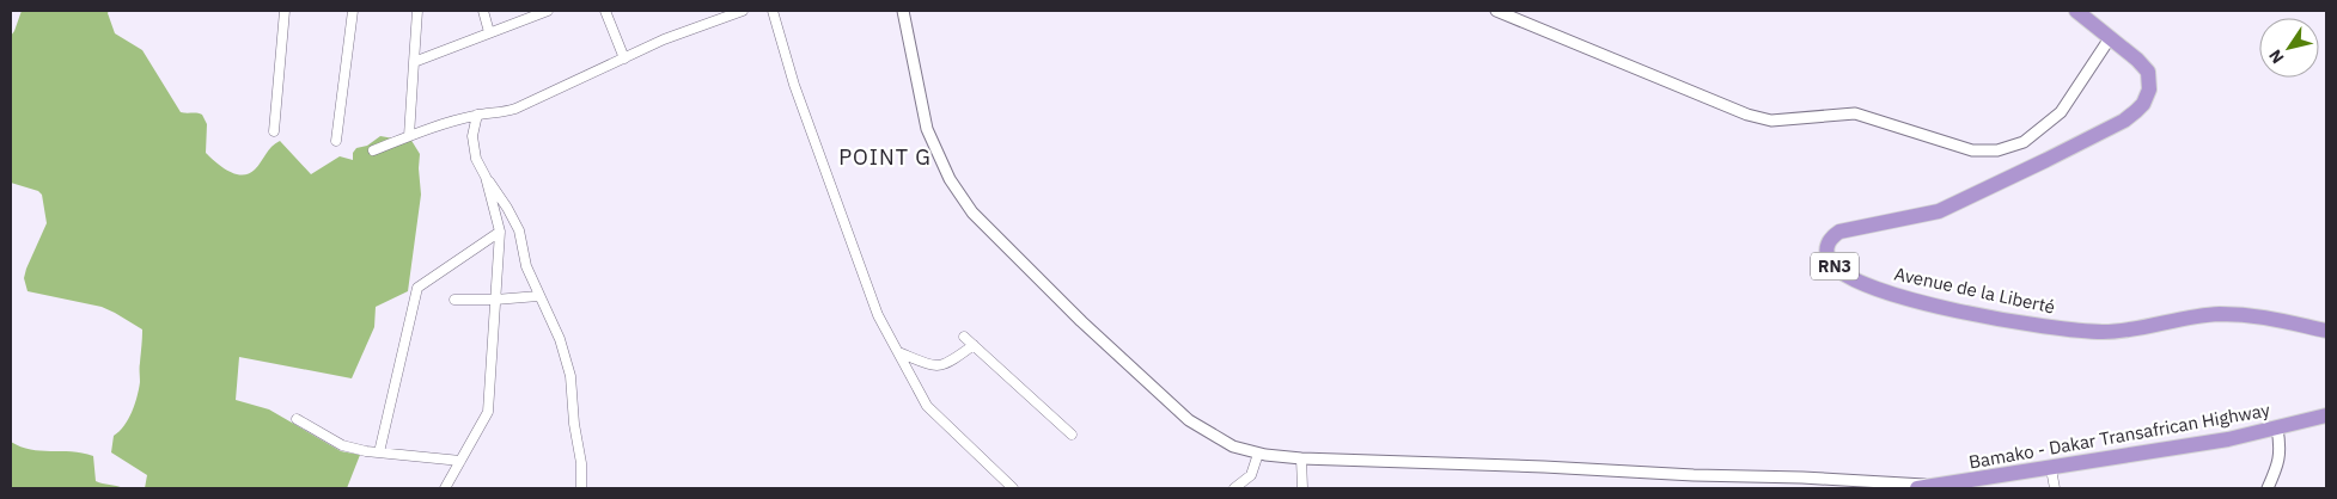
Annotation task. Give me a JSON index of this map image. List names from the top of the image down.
{
  "streets": {
    "highway": ["RN3", "Avenue de la Liberté", "Bamako - Dakar Transafrican Highway"]
  },
  "districts": ["POINT G"],
  "north": "bottom left"
}
